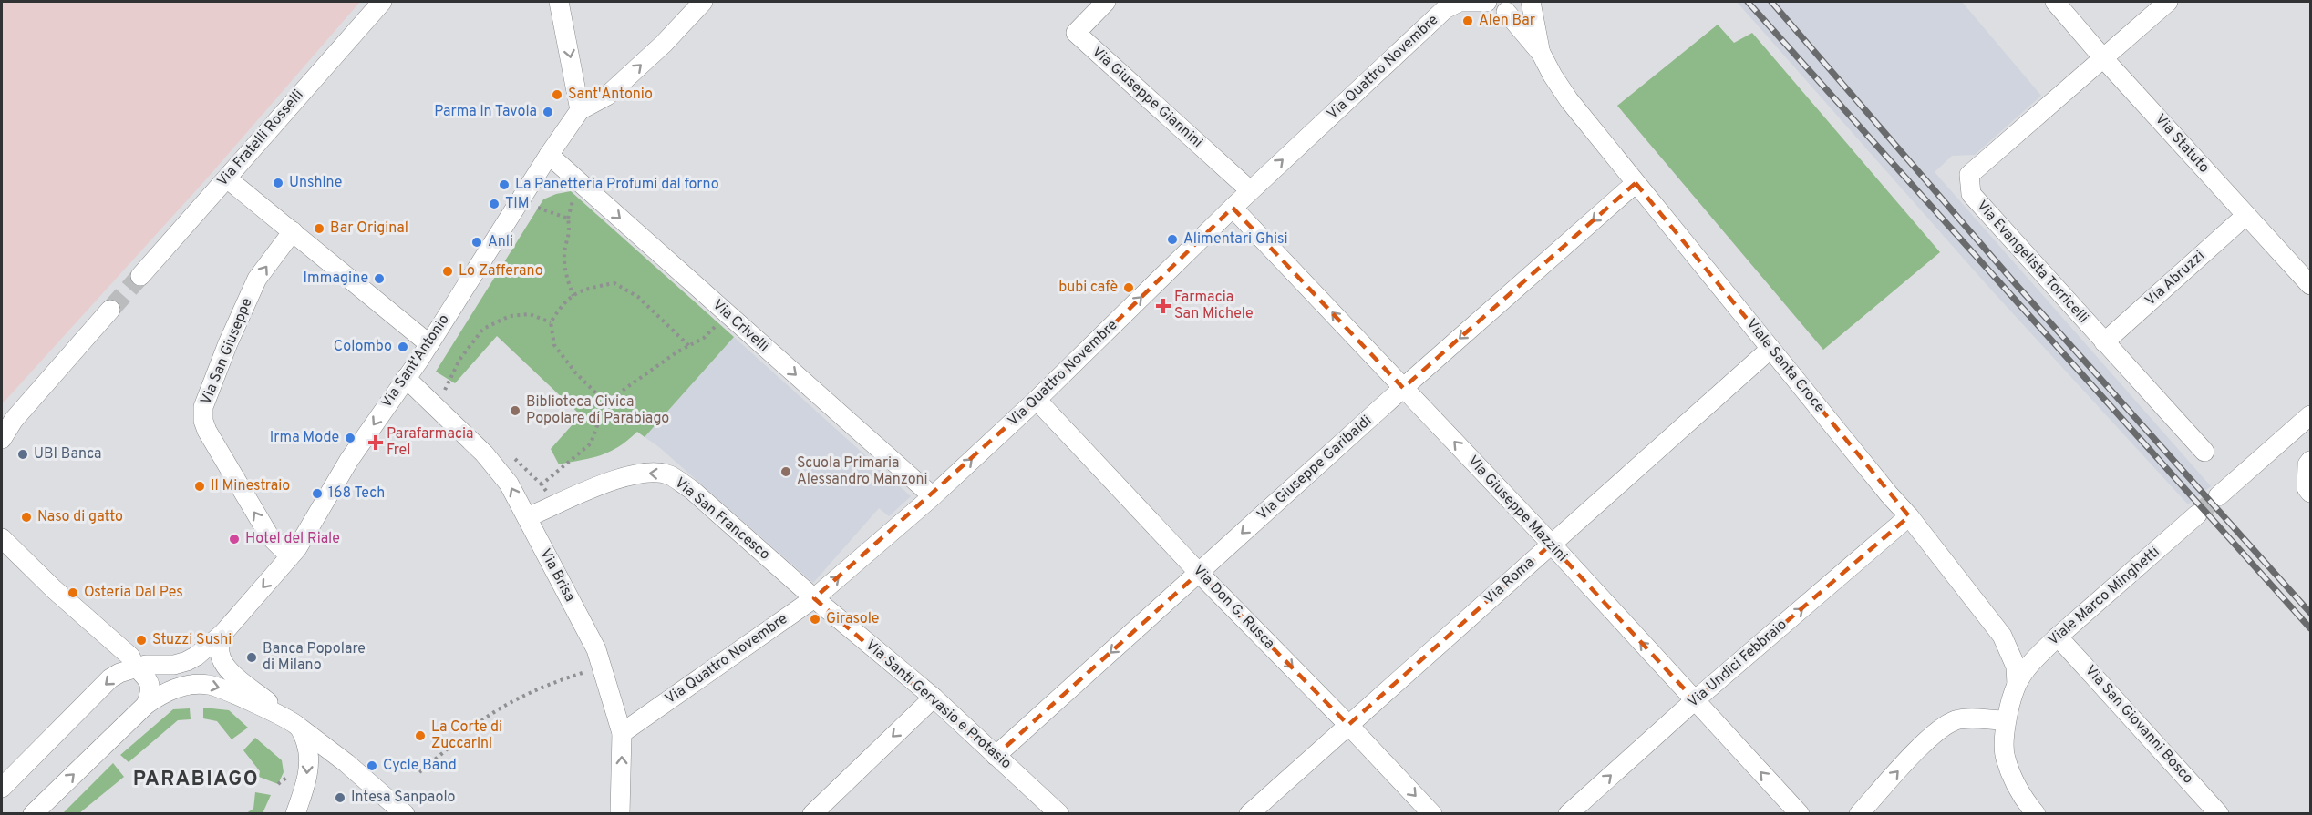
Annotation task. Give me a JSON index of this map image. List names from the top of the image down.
{
  "streets": {
    "street": [
      "Via Quattro Novembre",
      "Via Giuseppe Giannini",
      "Via Fratelli Rosselli",
      "Via Statuto",
      "Via Evangelista Torricelli",
      "Via Abruzzi",
      "Via Crivelli",
      "Via San Giuseppe",
      "Via Sant'Antonio",
      "Viale Santa Croce",
      "Via Giuseppe Garibaldi",
      "Via Giuseppe Mazzini",
      "Via San Francesco",
      "Via Brisa",
      "Via Roma",
      "Viale Marco Minghetti",
      "Via Don G. Rusca",
      "Via Undici Febbraio",
      "Via Santi Gervasio e Protasio",
      "Via San Giovanni Bosco"
    ]
  },
  "crossings": [
    ["Via Quattro Novembre", "Via Giuseppe Giannini"],
    ["Via Quattro Novembre", "Via Crivelli"],
    ["Via Quattro Novembre", "Viale Santa Croce"],
    ["Via Quattro Novembre", "Via Giuseppe Mazzini"],
    ["Via Quattro Novembre", "Via San Francesco"],
    ["Via Quattro Novembre", "Via Brisa"],
    ["Via Quattro Novembre", "Via Don G. Rusca"],
    ["Via Quattro Novembre", "Via Santi Gervasio e Protasio"],
    ["Via Statuto", "Via Evangelista Torricelli"],
    ["Via Statuto", "Via Abruzzi"],
    ["Via Evangelista Torricelli", "Via Abruzzi"],
    ["Via Crivelli", "Via Sant'Antonio"],
    ["Via San Giuseppe", "Via Sant'Antonio"],
    ["Via Sant'Antonio", "Via Brisa"],
    ["Viale Santa Croce", "Via Giuseppe Garibaldi"],
    ["Viale Santa Croce", "Via Roma"],
    ["Viale Santa Croce", "Viale Marco Minghetti"],
    ["Viale Santa Croce", "Via Undici Febbraio"],
    ["Via Giuseppe Garibaldi", "Via Giuseppe Mazzini"],
    ["Via Giuseppe Garibaldi", "Via Don G. Rusca"],
    ["Via Giuseppe Garibaldi", "Via Santi Gervasio e Protasio"],
    ["Via Giuseppe Mazzini", "Via Roma"],
    ["Via Giuseppe Mazzini", "Via Undici Febbraio"],
    ["Via San Francesco", "Via Brisa"],
    ["Via San Francesco", "Via Santi Gervasio e Protasio"],
    ["Via Roma", "Via Don G. Rusca"],
    ["Viale Marco Minghetti", "Via San Giovanni Bosco"]
  ],
  "one_way": [
    "Via Quattro Novembre",
    "Via Crivelli",
    "Via San Giuseppe",
    "Via Giuseppe Garibaldi",
    "Via Giuseppe Mazzini",
    "Via San Francesco",
    "Via Brisa",
    "Via Don G. Rusca",
    "Via Undici Febbraio"
  ],
  "districts": ["PARABIAGO"],
  "places": {
    "other": [
      "Alen Bar",
      "Sant'Antonio",
      "Parma in Tavola",
      "Unshine",
      "La Panetteria Profumi dal forno",
      "TIM",
      "Bar Original",
      "Alimentari Ghisi",
      "Anli",
      "Lo Zafferano",
      "Immagine",
      "bubi cafè",
      "Colombo",
      "Biblioteca Civica Popolare di Parabiago",
      "Irma Mode",
      "UBI Banca",
      "Scuola Primaria Alessandro Manzoni",
      "Il Minestraio",
      "168 Tech",
      "Naso di gatto",
      "Hotel del Riale",
      "Osteria Dal Pes",
      "Girasole",
      "Stuzzi Sushi",
      "Banca Popolare di Milano",
      "La Corte di Zuccarini",
      "Cycle Band",
      "Intesa Sanpaolo"
    ],
    "health": ["Farmacia San Michele", "Parafarmacia Frel"]
  }
}
